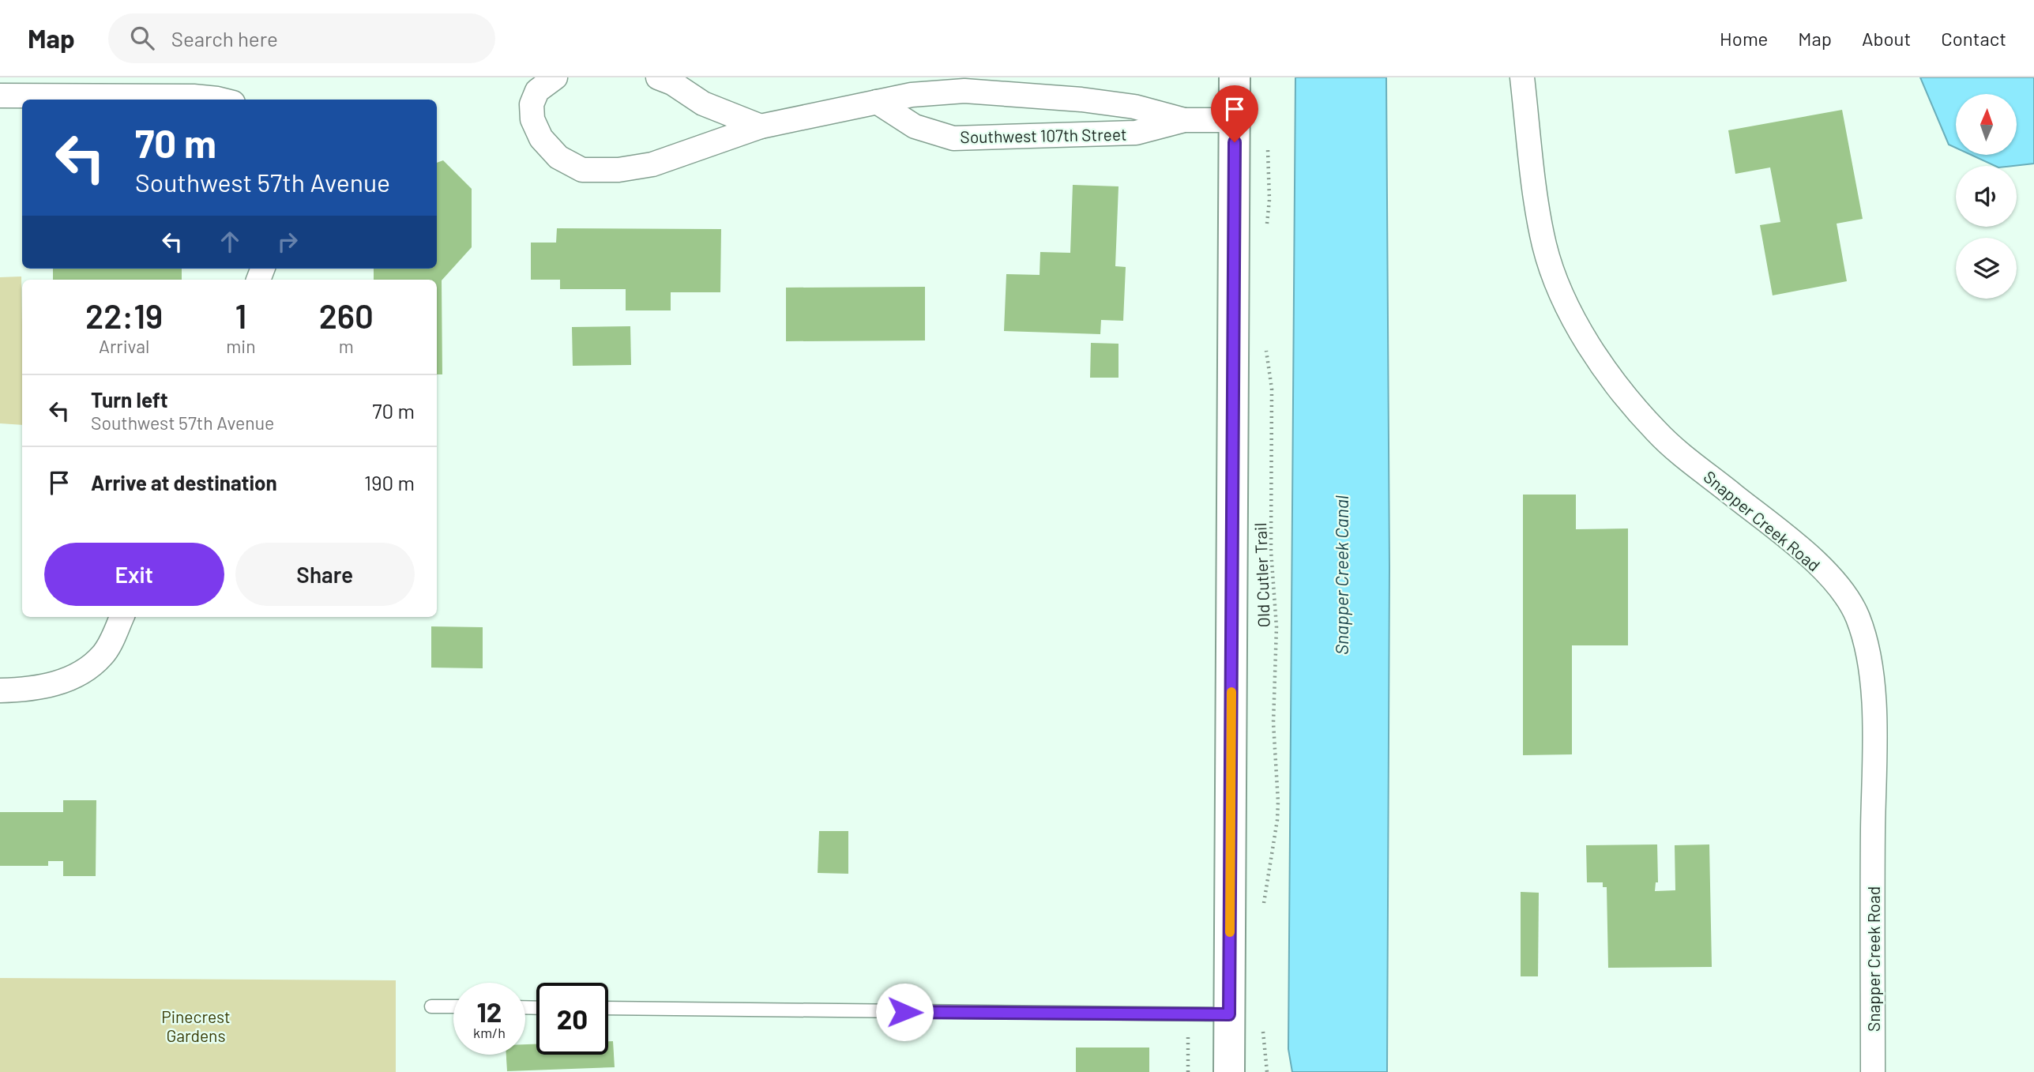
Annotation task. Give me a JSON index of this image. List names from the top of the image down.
{
  "streets": {
    "street": ["Southwest 107th Street", "Snapper Creek Road"],
    "path": ["Old Cutler Trail"]
  },
  "water": ["Snapper Creek Canal"],
  "parks": ["Pinecrest Gardens"],
  "north": "top",
  "page": {
    "header": "Map",
    "search": "Search here",
    "nav": [
      "Home",
      "Map",
      "About",
      "Contact"
    ],
    "turn": ["70 m", "Southwest 57th Avenue"],
    "eta": [
      "22:19",
      "Arrival",
      "1",
      "min",
      "260",
      "m"
    ],
    "list": [
      {
        "name": "Turn left",
        "note": "Southwest 57th Avenue",
        "value": "70 m"
      },
      {
        "name": "Arrive at destination",
        "value": "190 m"
      }
    ],
    "buttons": ["Exit", "Share"],
    "speed": "12 km/h",
    "limit": "20"
  }
}
